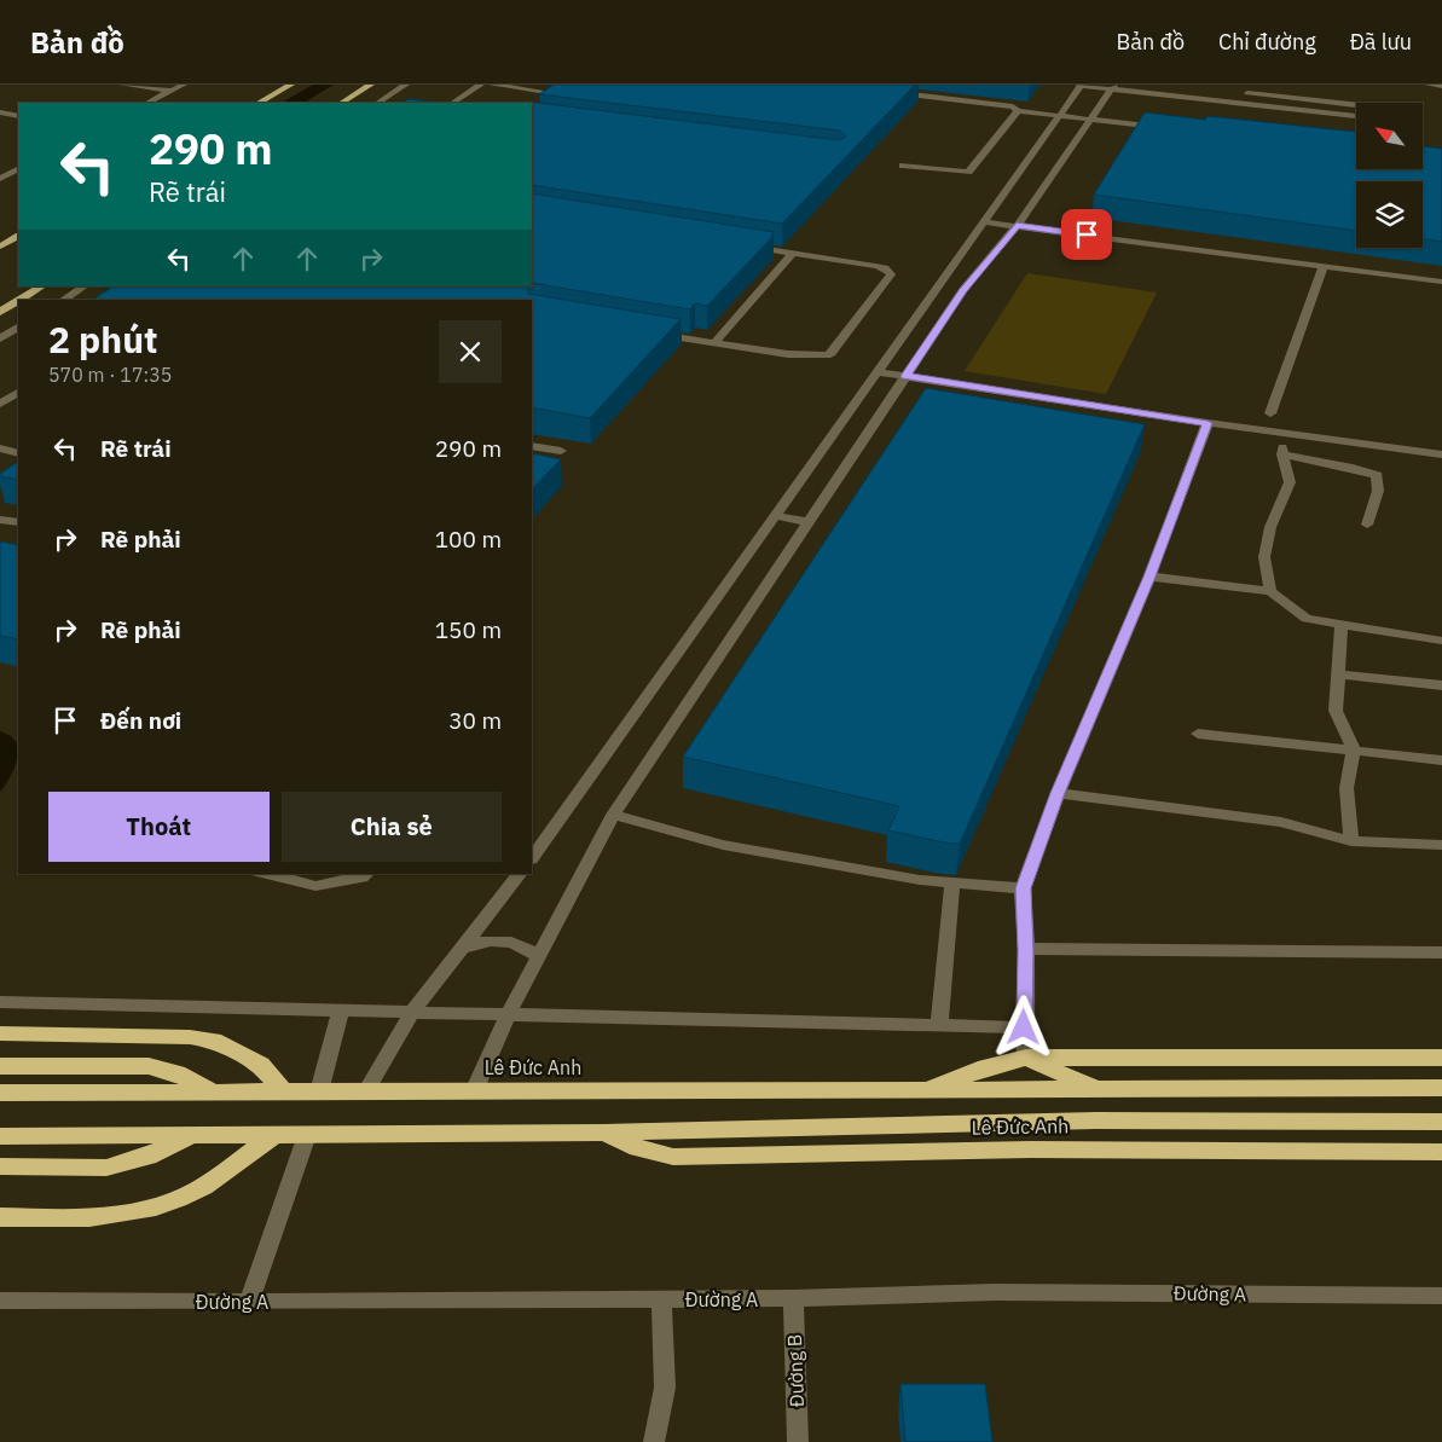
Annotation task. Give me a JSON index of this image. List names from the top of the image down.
{
  "streets": {
    "highway": ["Lê Đức Anh"],
    "street": ["Đường A", "Đường B"]
  },
  "crossings": [
    ["Đường A", "Đường B"]
  ],
  "north": "top left",
  "page": {
    "header": "Bản đồ",
    "nav": ["Bản đồ", "Chỉ đường", "Đã lưu"],
    "turn": ["290 m", "Rẽ trái"],
    "heading": ["2 phút", "570 m · 17:35"],
    "list": [
      {
        "name": "Rẽ trái",
        "value": "290 m"
      },
      {
        "name": "Rẽ phải",
        "value": "100 m"
      },
      {
        "name": "Rẽ phải",
        "value": "150 m"
      },
      {
        "name": "Đến nơi",
        "value": "30 m"
      }
    ],
    "buttons": ["Thoát", "Chia sẻ"]
  }
}
